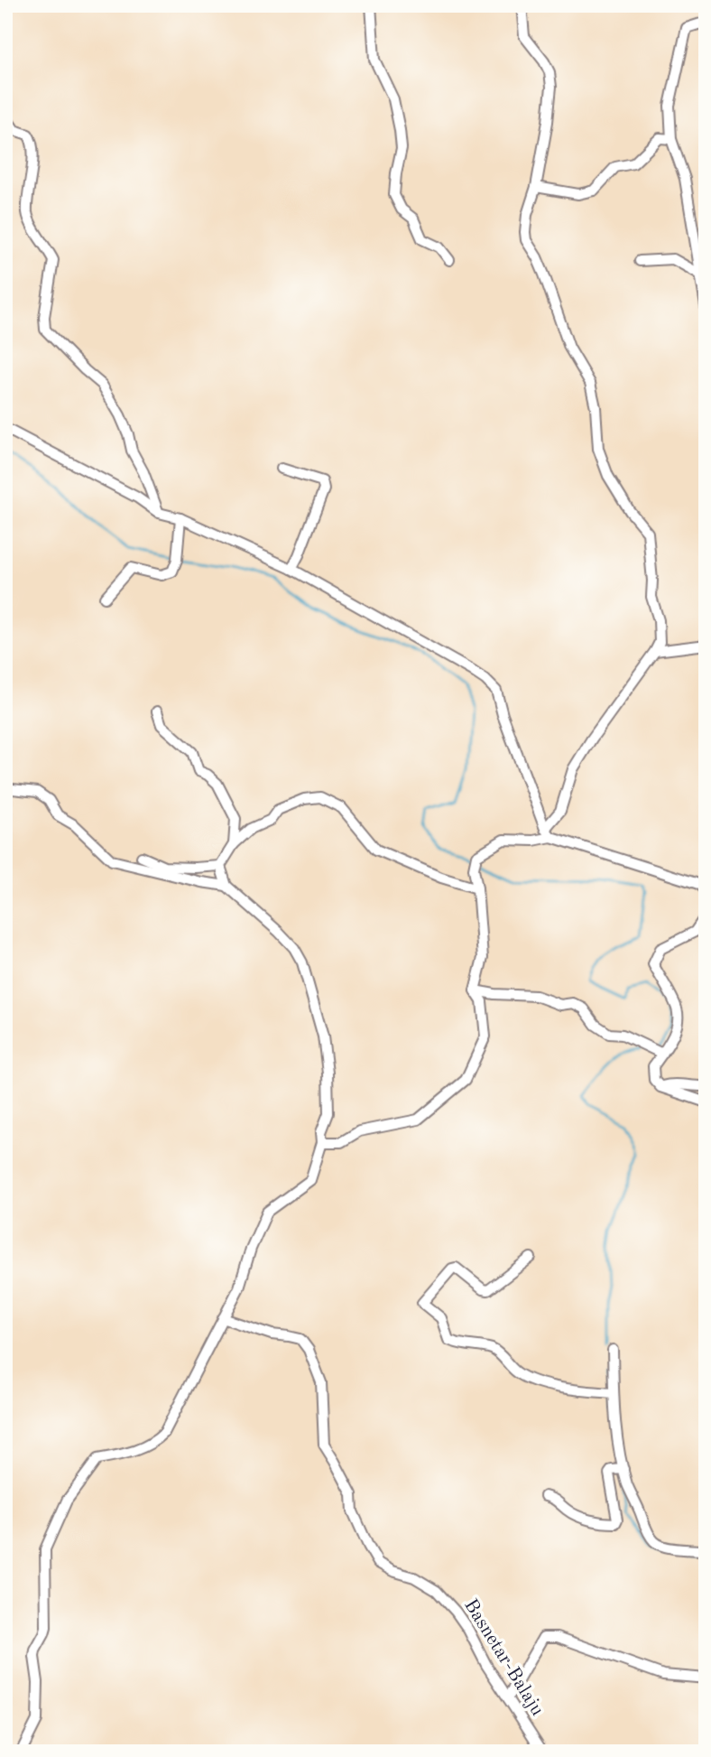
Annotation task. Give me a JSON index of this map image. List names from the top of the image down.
{
  "streets": {
    "street": ["Basnetar-Balaju"]
  }
}
